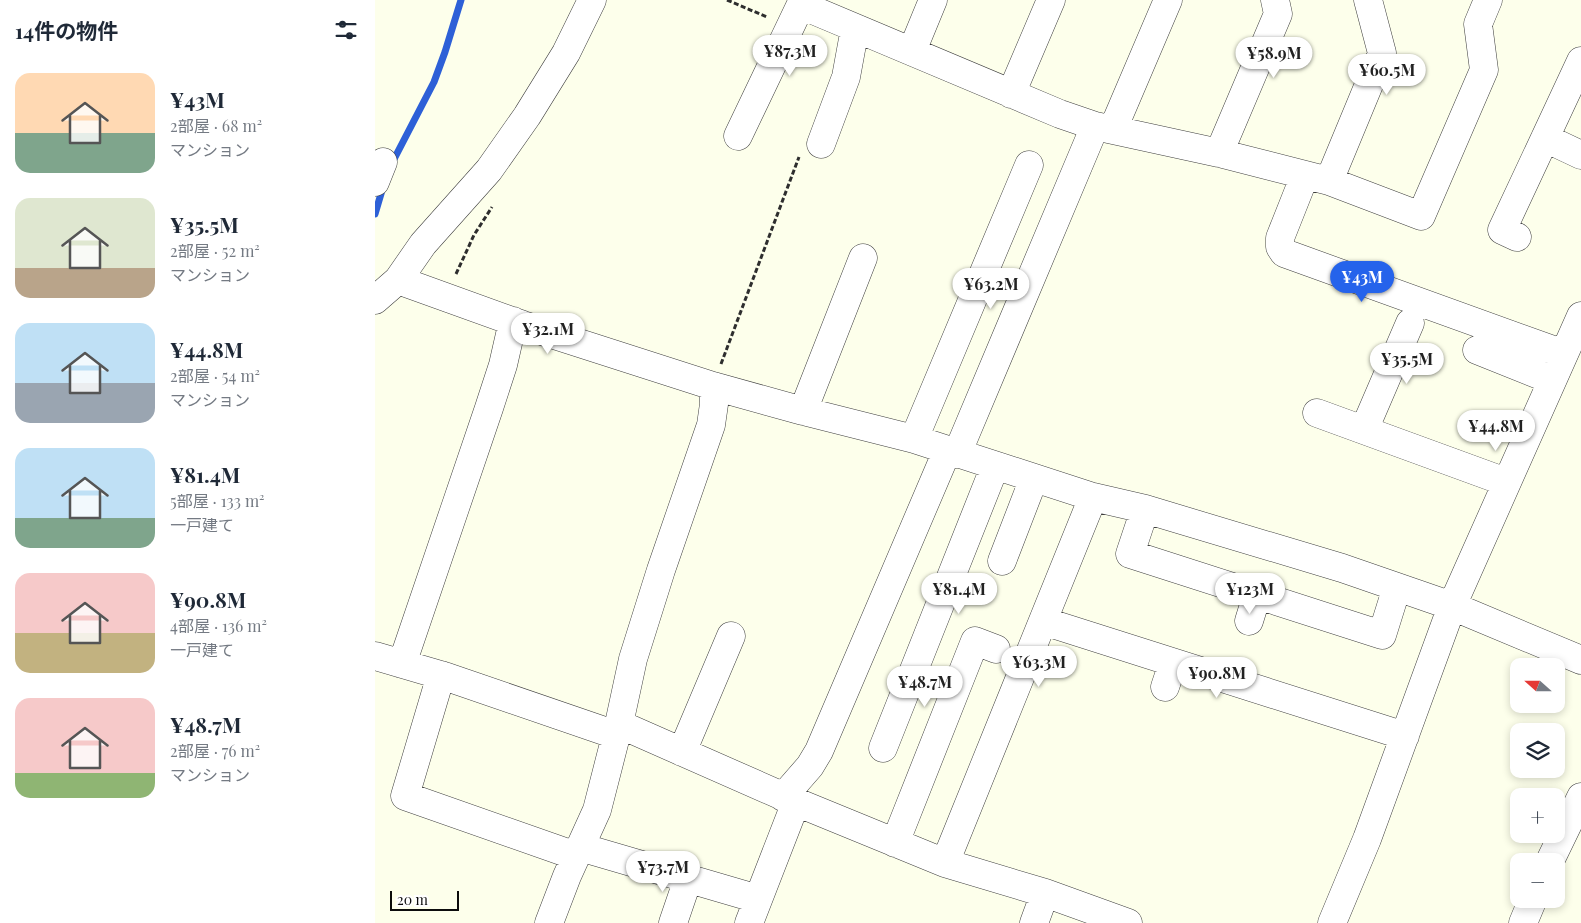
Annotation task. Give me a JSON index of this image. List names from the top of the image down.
{
  "scale_bar": "20 m",
  "north": "left",
  "page": {
    "heading": "14件の物件",
    "price": [
      "¥87.3M",
      "¥58.9M",
      "¥60.5M",
      "¥43M",
      "¥63.2M",
      "¥32.1M",
      "¥35.5M",
      "¥44.8M",
      "¥81.4M",
      "¥123M",
      "¥63.3M",
      "¥90.8M",
      "¥48.7M",
      "¥73.7M"
    ],
    "list": [
      {
        "name": "¥43M",
        "note": "2部屋 · 68 m² · マンション"
      },
      {
        "name": "¥35.5M",
        "note": "2部屋 · 52 m² · マンション"
      },
      {
        "name": "¥44.8M",
        "note": "2部屋 · 54 m² · マンション"
      },
      {
        "name": "¥81.4M",
        "note": "5部屋 · 133 m² · 一戸建て"
      },
      {
        "name": "¥90.8M",
        "note": "4部屋 · 136 m² · 一戸建て"
      },
      {
        "name": "¥48.7M",
        "note": "2部屋 · 76 m² · マンション"
      }
    ],
    "map_buttons": ["+", "−"],
    "scale": "20 m"
  }
}
